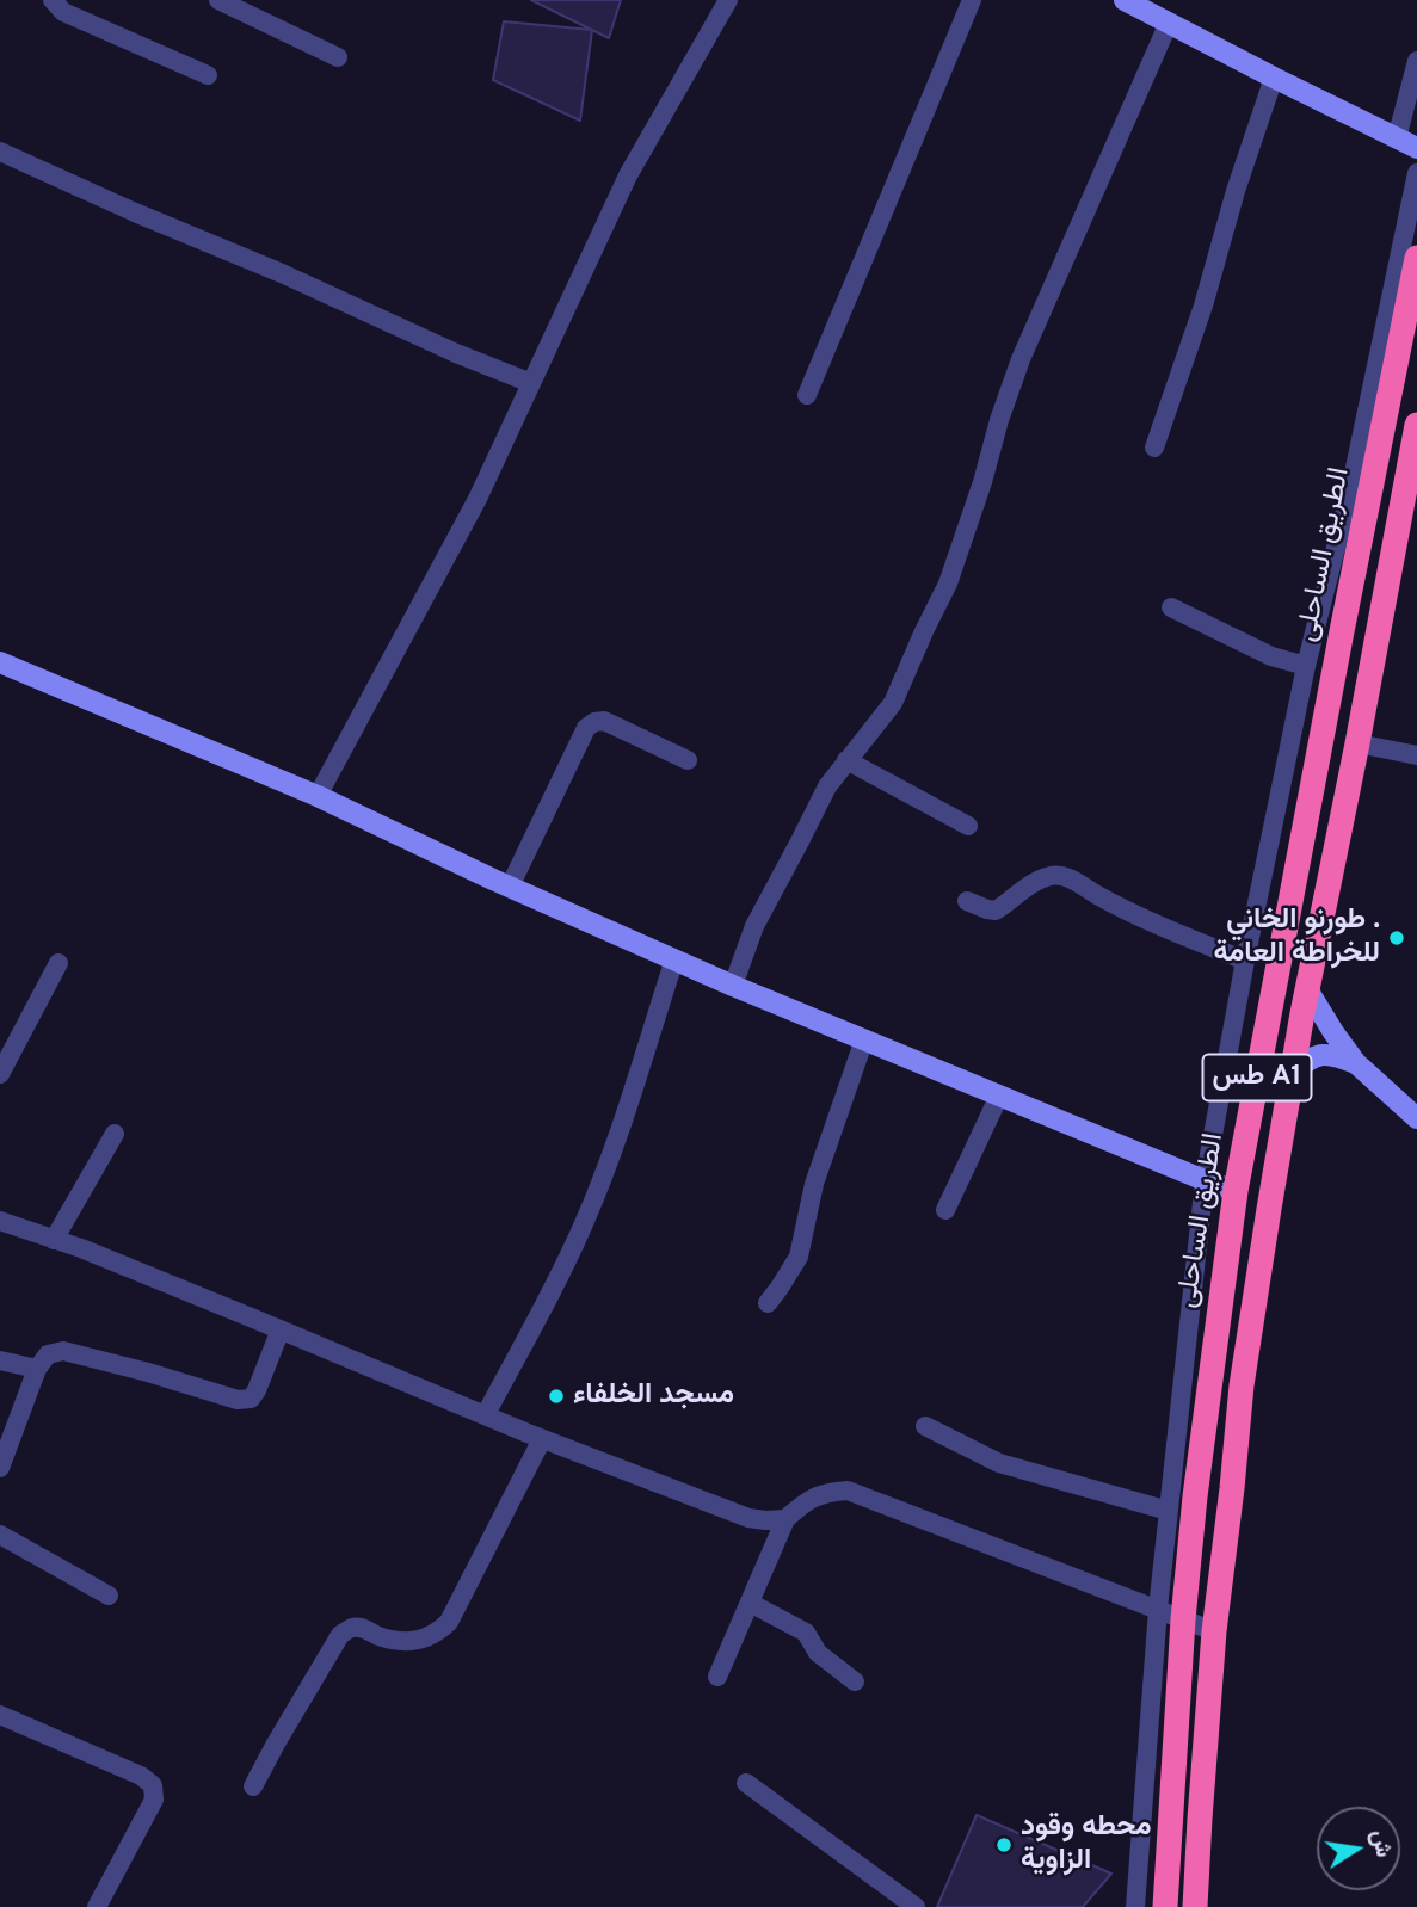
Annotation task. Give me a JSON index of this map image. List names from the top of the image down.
{
  "streets": {
    "highway": ["الطريق الساحلى", "طس A1"]
  },
  "places": ["طورنو الخاني . للخراطة العامة", "مسجد الخلفاء", "محطه وقود الزاوية"],
  "north": "right"
}
